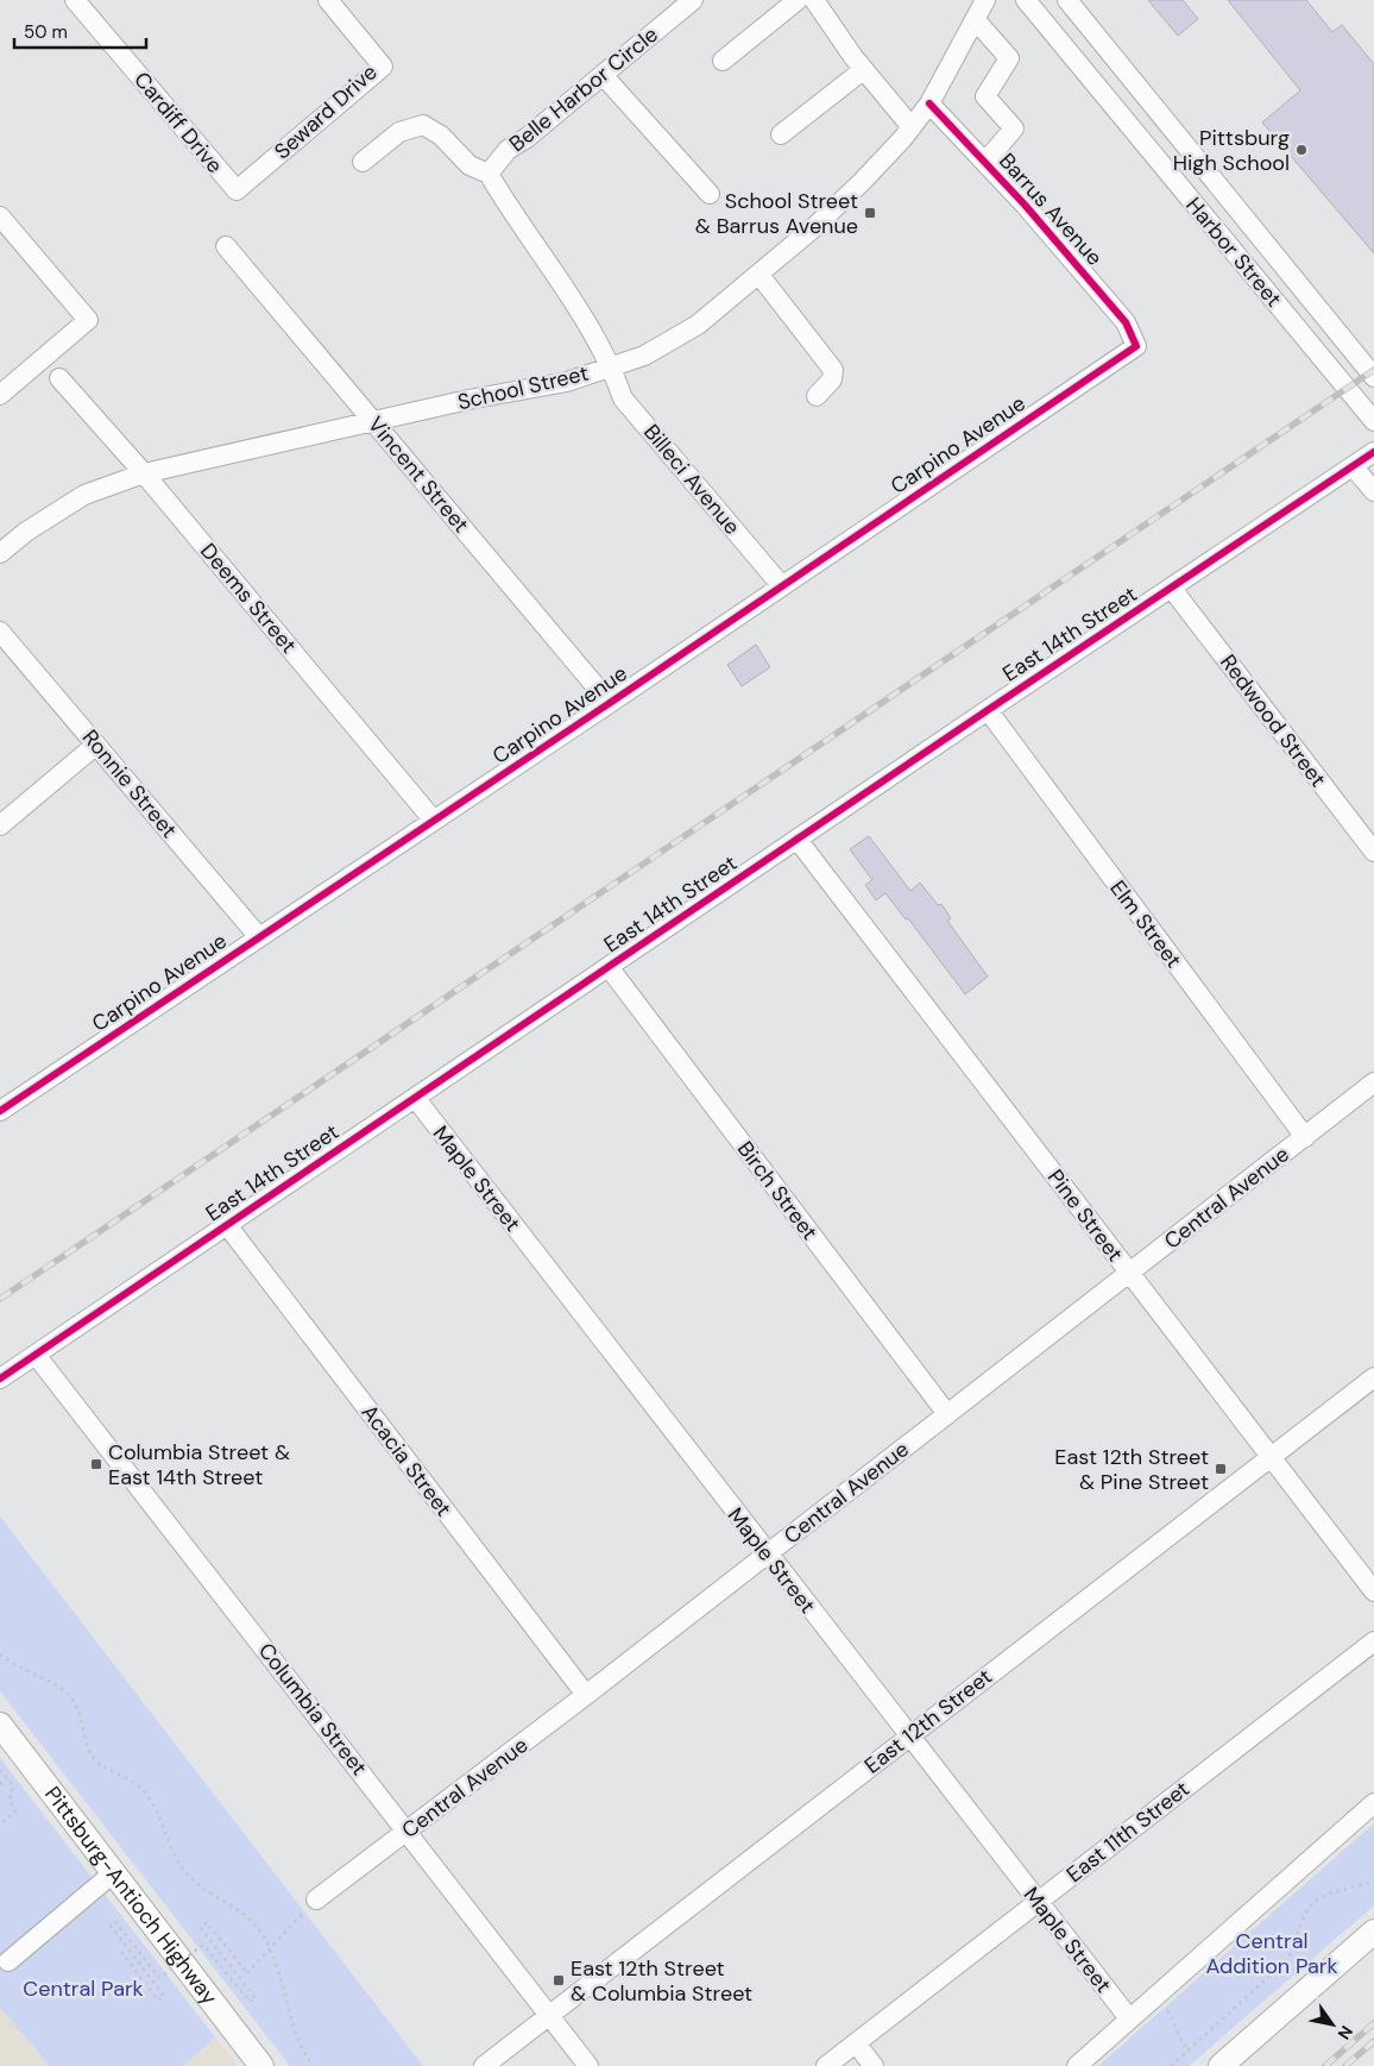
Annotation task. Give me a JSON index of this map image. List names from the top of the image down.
{
  "streets": {
    "main road": ["Pittsburg-Antioch Highway"],
    "street": [
      "Belle Harbor Circle",
      "Seward Drive",
      "Cardiff Drive",
      "Barrus Avenue",
      "Harbor Street",
      "School Street",
      "Carpino Avenue",
      "Vincent Street",
      "Billeci Avenue",
      "Deems Street",
      "East 14th Street",
      "Redwood Street",
      "Ronnie Street",
      "Elm Street",
      "Maple Street",
      "Birch Street",
      "Central Avenue",
      "Pine Street",
      "Acacia Street",
      "Columbia Street",
      "East 12th Street",
      "East 11th Street"
    ]
  },
  "crossings": [
    ["Seward Drive", "Cardiff Drive"],
    ["Barrus Avenue", "School Street"],
    ["Barrus Avenue", "Carpino Avenue"],
    ["School Street", "Vincent Street"],
    ["School Street", "Billeci Avenue"],
    ["School Street", "Deems Street"],
    ["Carpino Avenue", "Vincent Street"],
    ["Carpino Avenue", "Billeci Avenue"],
    ["Carpino Avenue", "Deems Street"],
    ["Carpino Avenue", "Ronnie Street"],
    ["East 14th Street", "Redwood Street"],
    ["East 14th Street", "Elm Street"],
    ["East 14th Street", "Maple Street"],
    ["East 14th Street", "Birch Street"],
    ["East 14th Street", "Pine Street"],
    ["East 14th Street", "Acacia Street"],
    ["East 14th Street", "Columbia Street"],
    ["Elm Street", "Central Avenue"],
    ["Maple Street", "Central Avenue"],
    ["Maple Street", "East 12th Street"],
    ["Maple Street", "East 11th Street"],
    ["Birch Street", "Central Avenue"],
    ["Central Avenue", "Pine Street"],
    ["Central Avenue", "Acacia Street"],
    ["Central Avenue", "Columbia Street"],
    ["Pine Street", "East 12th Street"],
    ["Columbia Street", "East 12th Street"]
  ],
  "parks": ["Central Addition Park", "Central Park"],
  "places": {
    "other": ["Pittsburg High School"],
    "transit": [
      "School Street & Barrus Avenue",
      "Columbia Street & East 14th Street",
      "East 12th Street & Pine Street",
      "East 12th Street & Columbia Street"
    ]
  },
  "scale_bar": "50 m",
  "north": "bottom right"
}
